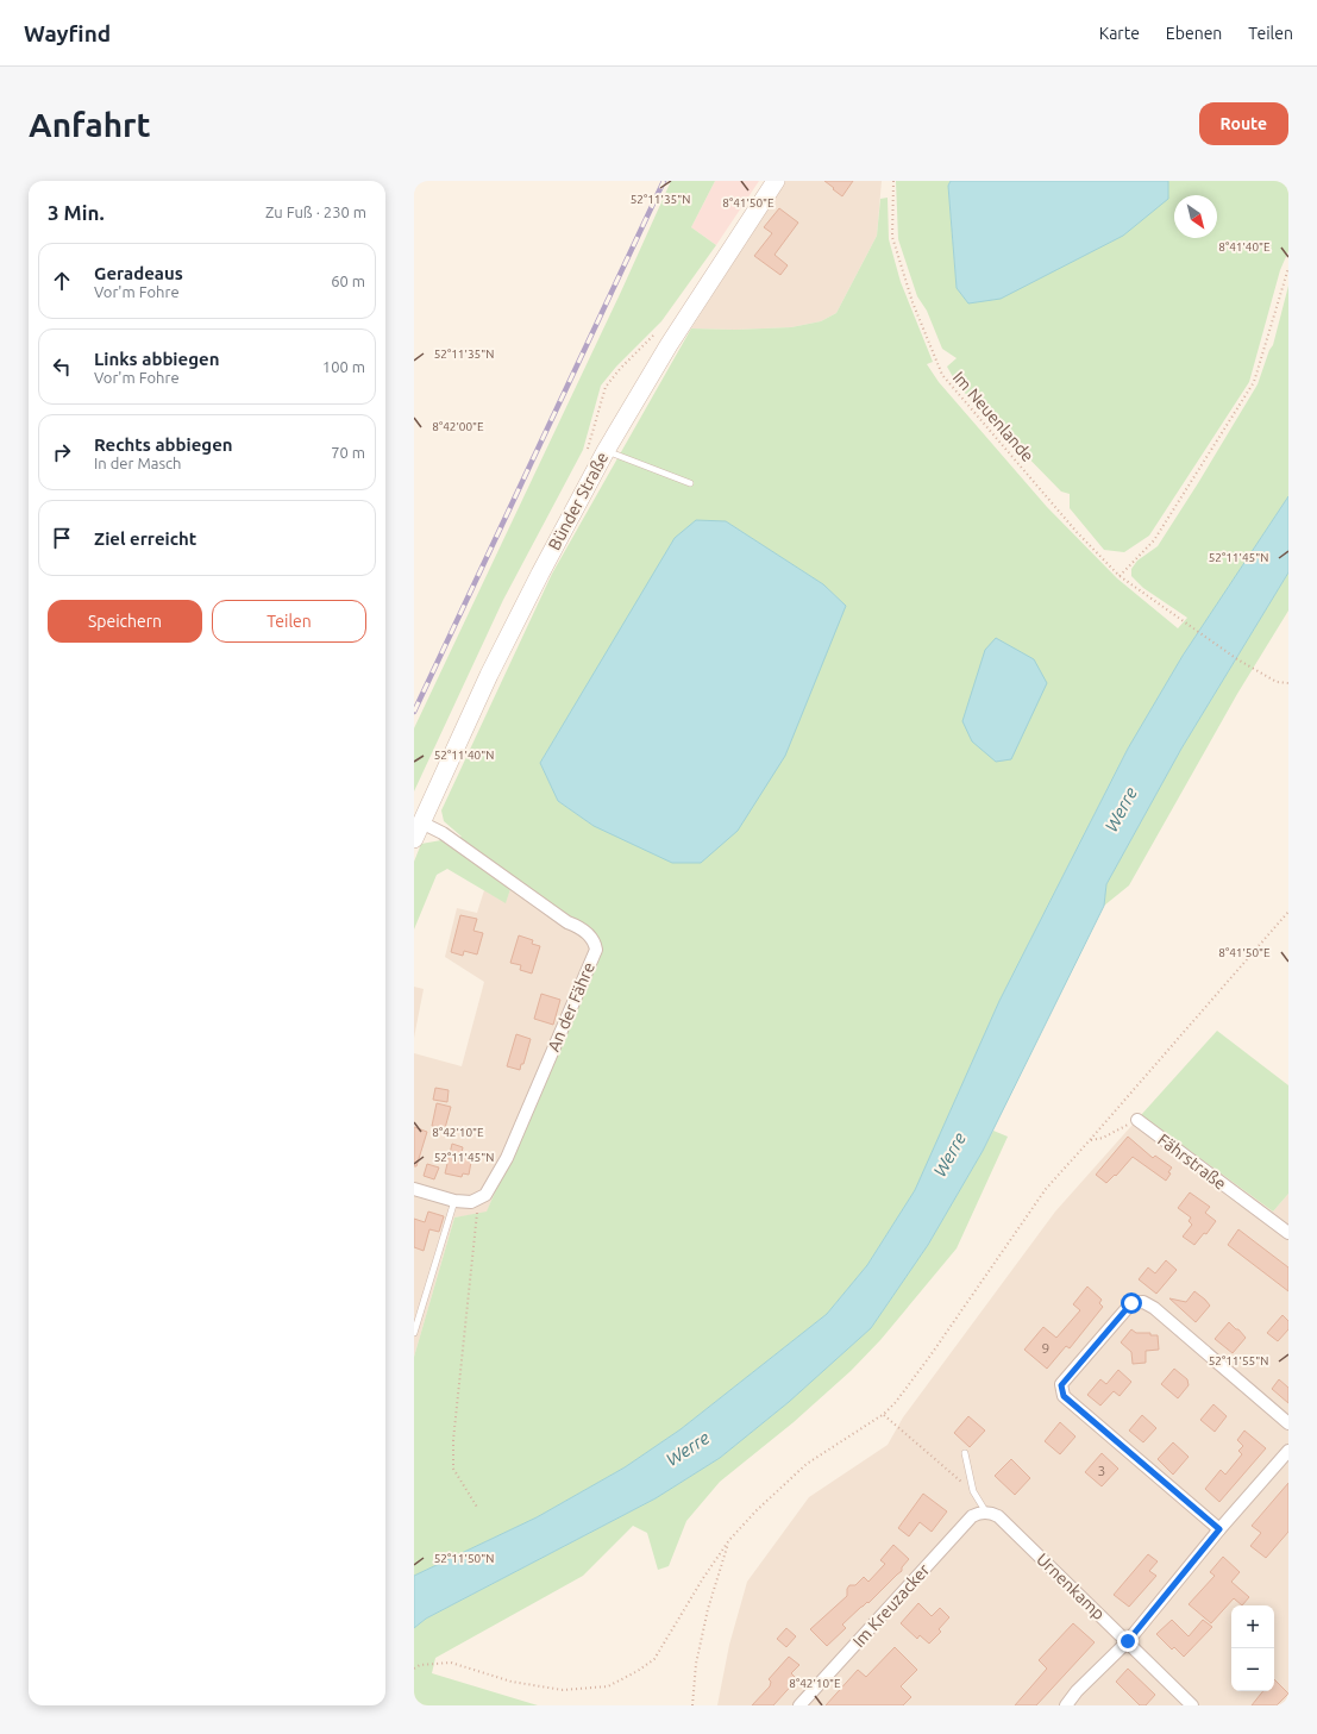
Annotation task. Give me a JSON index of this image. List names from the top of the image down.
{
  "streets": {
    "main road": ["Bünder Straße"],
    "street": [
      "An der Fähre",
      "Fährstraße",
      "Urnenkamp",
      "Im Kreuzacker"
    ],
    "path": ["Im Neuenlande"]
  },
  "crossings": [
    ["Bünder Straße", "An der Fähre"],
    ["Urnenkamp", "Im Kreuzacker"]
  ],
  "water": ["Werre"],
  "house_numbers": ["9", "3"],
  "north": "bottom right",
  "page": {
    "header": "Wayfind",
    "nav": ["Karte", "Ebenen", "Teilen"],
    "buttons": [
      "Route",
      ["Speichern", "Teilen"]
    ],
    "title": "Anfahrt",
    "heading": ["3 Min.", "Zu Fuß · 230 m"],
    "list": [
      ["Geradeaus", "Vor'm Fohre", "60 m"],
      ["Links abbiegen", "Vor'm Fohre", "100 m"],
      ["Rechts abbiegen", "In der Masch", "70 m"],
      "Ziel erreicht"
    ],
    "map_buttons": ["+", "−"]
  },
  "coordinates": [
    "52°11'35\"N",
    "8°41'50\"E",
    "8°41'40\"E",
    "8°42'00\"E",
    "52°11'45\"N",
    "52°11'40\"N",
    "8°42'10\"E",
    "52°11'55\"N",
    "52°11'50\"N"
  ]
}
